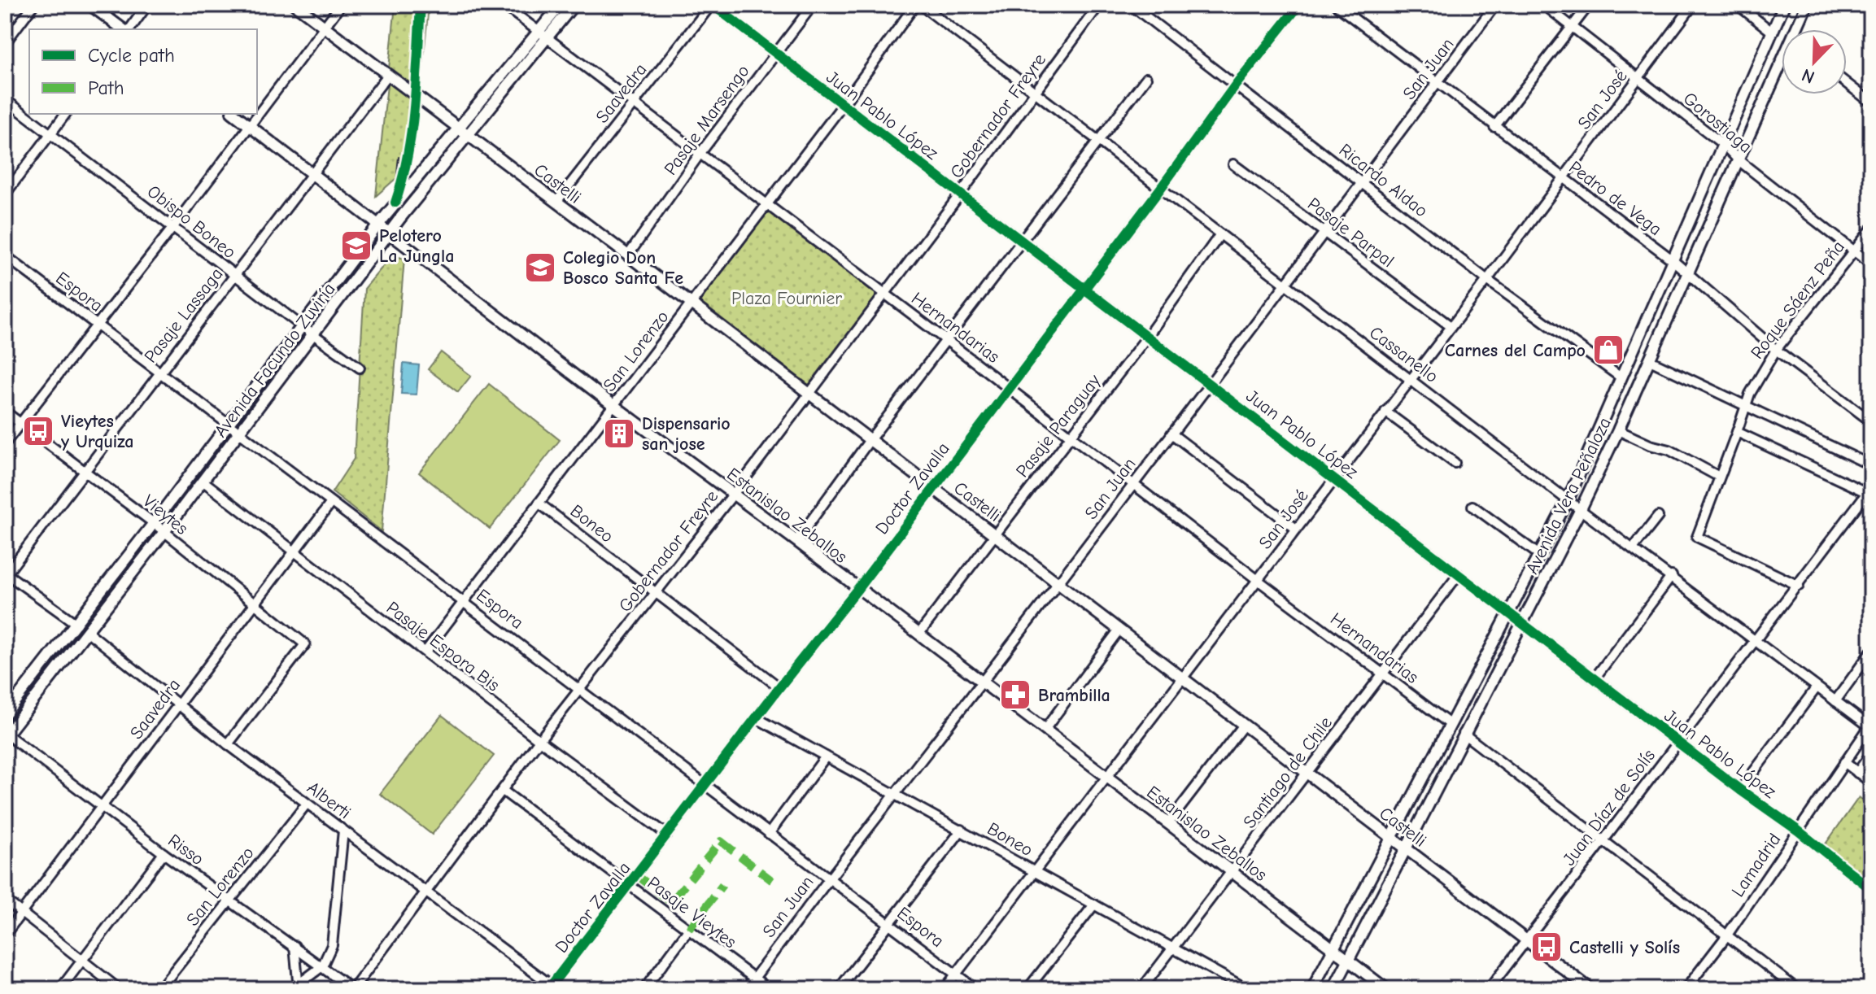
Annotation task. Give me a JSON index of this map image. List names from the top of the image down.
{
  "streets": {
    "main road": [
      "Castelli",
      "Avenida Facundo Zuviría",
      "Avenida Vera Peñaloza",
      "Estanislao Zeballos"
    ],
    "street": [
      "San Juan",
      "Saavedra",
      "San José",
      "Juan Pablo López",
      "Gobernador Freyre",
      "Pasaje Marsengo",
      "Gorostiaga",
      "Ricardo Aldao",
      "Pedro de Vega",
      "Obispo Boneo",
      "Pasaje Parpal",
      "Espora",
      "Roque Sáenz Peña",
      "Pasaje Lassaga",
      "Hernandarias",
      "San Lorenzo",
      "Cassanello",
      "Pasaje Paraguay",
      "Doctor Zavalla",
      "Vieytes",
      "Boneo",
      "Pasaje Espora Bis",
      "Santiago de Chile",
      "Alberti",
      "Juan Díaz de Solís",
      "Risso",
      "Lamadrid",
      "Pasaje Vieytes"
    ]
  },
  "crossings": [
    ["San Juan", "Juan Pablo López"],
    ["San Juan", "Ricardo Aldao"],
    ["San Juan", "Castelli"],
    ["San Juan", "Pedro de Vega"],
    ["San Juan", "Pasaje Parpal"],
    ["San Juan", "Espora"],
    ["San Juan", "Hernandarias"],
    ["San Juan", "Cassanello"],
    ["San Juan", "Estanislao Zeballos"],
    ["San Juan", "Boneo"],
    ["San Juan", "Pasaje Vieytes"],
    ["Saavedra", "Juan Pablo López"],
    ["Saavedra", "Castelli"],
    ["Saavedra", "Espora"],
    ["Saavedra", "Hernandarias"],
    ["Saavedra", "Vieytes"],
    ["Saavedra", "Pasaje Espora Bis"],
    ["Saavedra", "Alberti"],
    ["Saavedra", "Risso"],
    ["San José", "Juan Pablo López"],
    ["San José", "Gorostiaga"],
    ["San José", "Ricardo Aldao"],
    ["San José", "Castelli"],
    ["San José", "Pedro de Vega"],
    ["San José", "Pasaje Parpal"],
    ["San José", "Espora"],
    ["San José", "Hernandarias"],
    ["San José", "Cassanello"],
    ["San José", "Estanislao Zeballos"],
    ["San José", "Boneo"],
    ["Juan Pablo López", "Gobernador Freyre"],
    ["Juan Pablo López", "Pasaje Marsengo"],
    ["Juan Pablo López", "San Lorenzo"],
    ["Juan Pablo López", "Pasaje Paraguay"],
    ["Juan Pablo López", "Doctor Zavalla"],
    ["Juan Pablo López", "Avenida Vera Peñaloza"],
    ["Juan Pablo López", "Santiago de Chile"],
    ["Juan Pablo López", "Juan Díaz de Solís"],
    ["Juan Pablo López", "Lamadrid"],
    ["Gobernador Freyre", "Castelli"],
    ["Gobernador Freyre", "Espora"],
    ["Gobernador Freyre", "Hernandarias"],
    ["Gobernador Freyre", "Cassanello"],
    ["Gobernador Freyre", "Estanislao Zeballos"],
    ["Gobernador Freyre", "Boneo"],
    ["Gobernador Freyre", "Pasaje Espora Bis"],
    ["Gobernador Freyre", "Alberti"],
    ["Gobernador Freyre", "Risso"],
    ["Gobernador Freyre", "Pasaje Vieytes"],
    ["Pasaje Marsengo", "Castelli"],
    ["Pasaje Marsengo", "Hernandarias"],
    ["Gorostiaga", "Roque Sáenz Peña"],
    ["Gorostiaga", "Avenida Vera Peñaloza"],
    ["Ricardo Aldao", "Doctor Zavalla"],
    ["Ricardo Aldao", "Avenida Vera Peñaloza"],
    ["Castelli", "Pasaje Lassaga"],
    ["Castelli", "San Lorenzo"],
    ["Castelli", "Avenida Facundo Zuviría"],
    ["Castelli", "Pasaje Paraguay"],
    ["Castelli", "Doctor Zavalla"],
    ["Castelli", "Avenida Vera Peñaloza"],
    ["Castelli", "Santiago de Chile"],
    ["Castelli", "Juan Díaz de Solís"],
    ["Pedro de Vega", "Roque Sáenz Peña"],
    ["Pedro de Vega", "Avenida Vera Peñaloza"],
    ["Obispo Boneo", "Pasaje Lassaga"],
    ["Obispo Boneo", "Avenida Facundo Zuviría"],
    ["Espora", "Pasaje Lassaga"],
    ["Espora", "San Lorenzo"],
    ["Espora", "Avenida Facundo Zuviría"],
    ["Espora", "Doctor Zavalla"],
    ["Roque Sáenz Peña", "Juan Díaz de Solís"],
    ["Pasaje Lassaga", "Vieytes"],
    ["Pasaje Lassaga", "Estanislao Zeballos"],
    ["Hernandarias", "San Lorenzo"],
    ["Hernandarias", "Avenida Facundo Zuviría"],
    ["Hernandarias", "Pasaje Paraguay"],
    ["Hernandarias", "Doctor Zavalla"],
    ["Hernandarias", "Avenida Vera Peñaloza"],
    ["Hernandarias", "Santiago de Chile"],
    ["San Lorenzo", "Estanislao Zeballos"],
    ["San Lorenzo", "Boneo"],
    ["San Lorenzo", "Pasaje Espora Bis"],
    ["San Lorenzo", "Alberti"],
    ["San Lorenzo", "Risso"],
    ["Cassanello", "Pasaje Paraguay"],
    ["Cassanello", "Doctor Zavalla"],
    ["Cassanello", "Avenida Vera Peñaloza"],
    ["Cassanello", "Juan Díaz de Solís"],
    ["Cassanello", "Lamadrid"],
    ["Avenida Facundo Zuviría", "Vieytes"],
    ["Avenida Facundo Zuviría", "Estanislao Zeballos"],
    ["Avenida Facundo Zuviría", "Pasaje Espora Bis"],
    ["Avenida Facundo Zuviría", "Alberti"],
    ["Avenida Facundo Zuviría", "Risso"],
    ["Pasaje Paraguay", "Estanislao Zeballos"],
    ["Doctor Zavalla", "Estanislao Zeballos"],
    ["Doctor Zavalla", "Boneo"],
    ["Doctor Zavalla", "Pasaje Espora Bis"],
    ["Doctor Zavalla", "Alberti"],
    ["Doctor Zavalla", "Pasaje Vieytes"],
    ["Avenida Vera Peñaloza", "Estanislao Zeballos"],
    ["Vieytes", "Alberti"],
    ["Estanislao Zeballos", "Santiago de Chile"],
    ["Boneo", "Santiago de Chile"]
  ],
  "parks": ["Plaza Fournier"],
  "places": {
    "school or university": ["Pelotero La Jungla", "Colegio Don Bosco Santa Fe"],
    "shop": ["Carnes del Campo"],
    "bus stop": ["Vieytes y Urquiza", "Castelli y Solís"],
    "building": ["Dispensario san jose"],
    "pharmacy": ["Brambilla"]
  },
  "legend": ["Cycle path", "Path"],
  "north": "bottom left"
}
